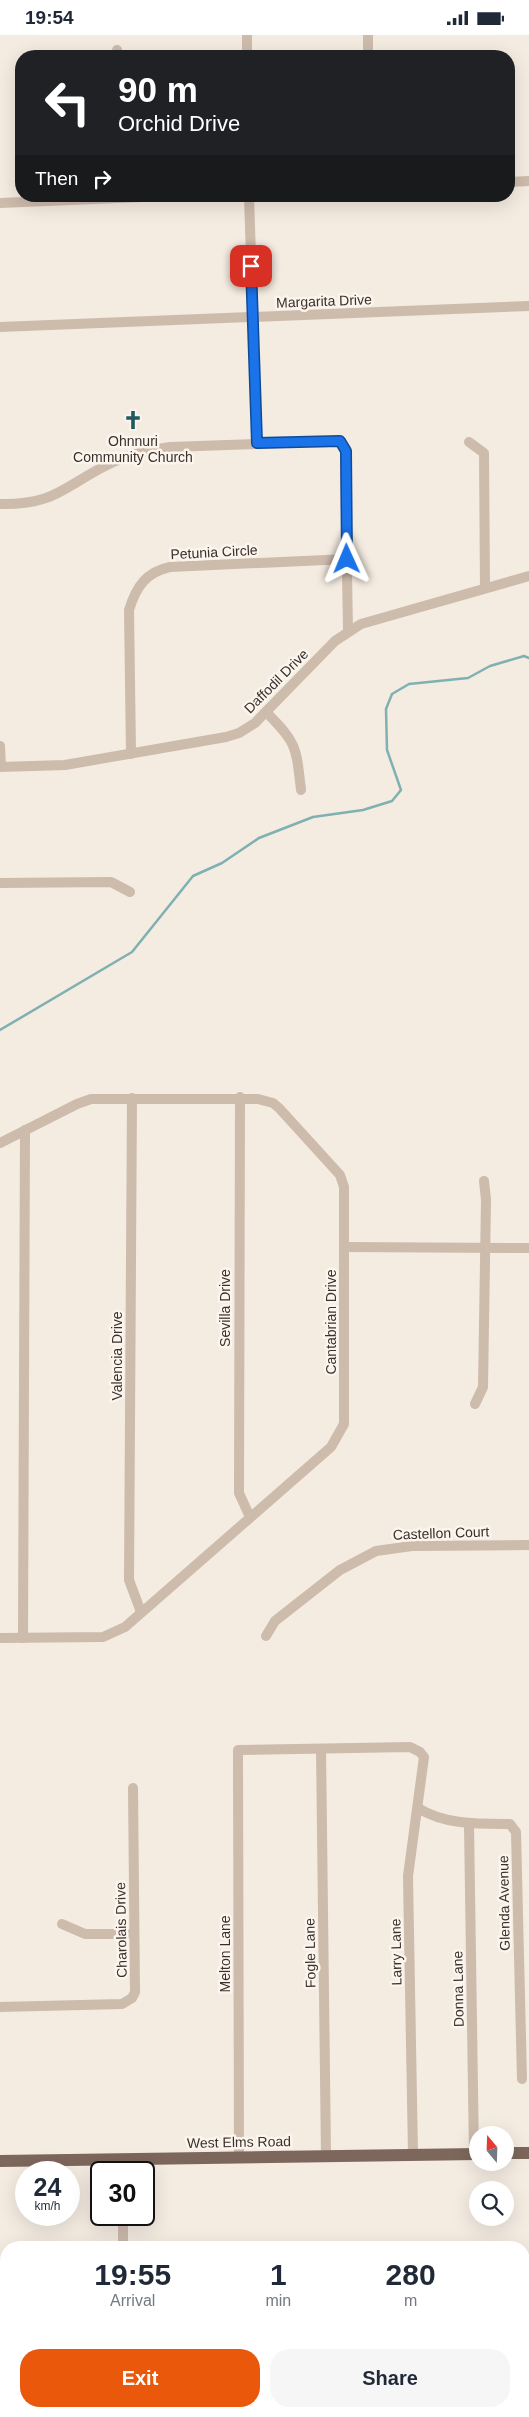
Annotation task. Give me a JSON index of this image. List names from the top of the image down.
{
  "streets": {
    "main road": ["West Elms Road"],
    "street": [
      "Margarita Drive",
      "Petunia Circle",
      "Daffodil Drive",
      "Sevilla Drive",
      "Cantabrian Drive",
      "Valencia Drive",
      "Castellon Court",
      "Glenda Avenue",
      "Charolais Drive",
      "Larry Lane",
      "Fogle Lane",
      "Melton Lane",
      "Donna Lane"
    ]
  },
  "crossings": [
    ["Petunia Circle", "Daffodil Drive"],
    ["Sevilla Drive", "Cantabrian Drive"],
    ["Cantabrian Drive", "Valencia Drive"],
    ["Glenda Avenue", "Larry Lane"],
    ["Glenda Avenue", "Donna Lane"],
    ["Larry Lane", "Fogle Lane"],
    ["Larry Lane", "Melton Lane"],
    ["Larry Lane", "West Elms Road"],
    ["Fogle Lane", "Melton Lane"],
    ["Fogle Lane", "West Elms Road"],
    ["Melton Lane", "West Elms Road"]
  ],
  "places": {
    "church": ["Ohnnuri Community Church"]
  },
  "north": "top",
  "page": {
    "status": "19:54",
    "turn": ["90 m", "Orchid Drive"],
    "then": "Then",
    "speed": "24 km/h",
    "limit": "30",
    "eta": [
      "19:55",
      "Arrival",
      "1",
      "min",
      "280",
      "m"
    ],
    "buttons": ["Exit", "Share"]
  }
}
